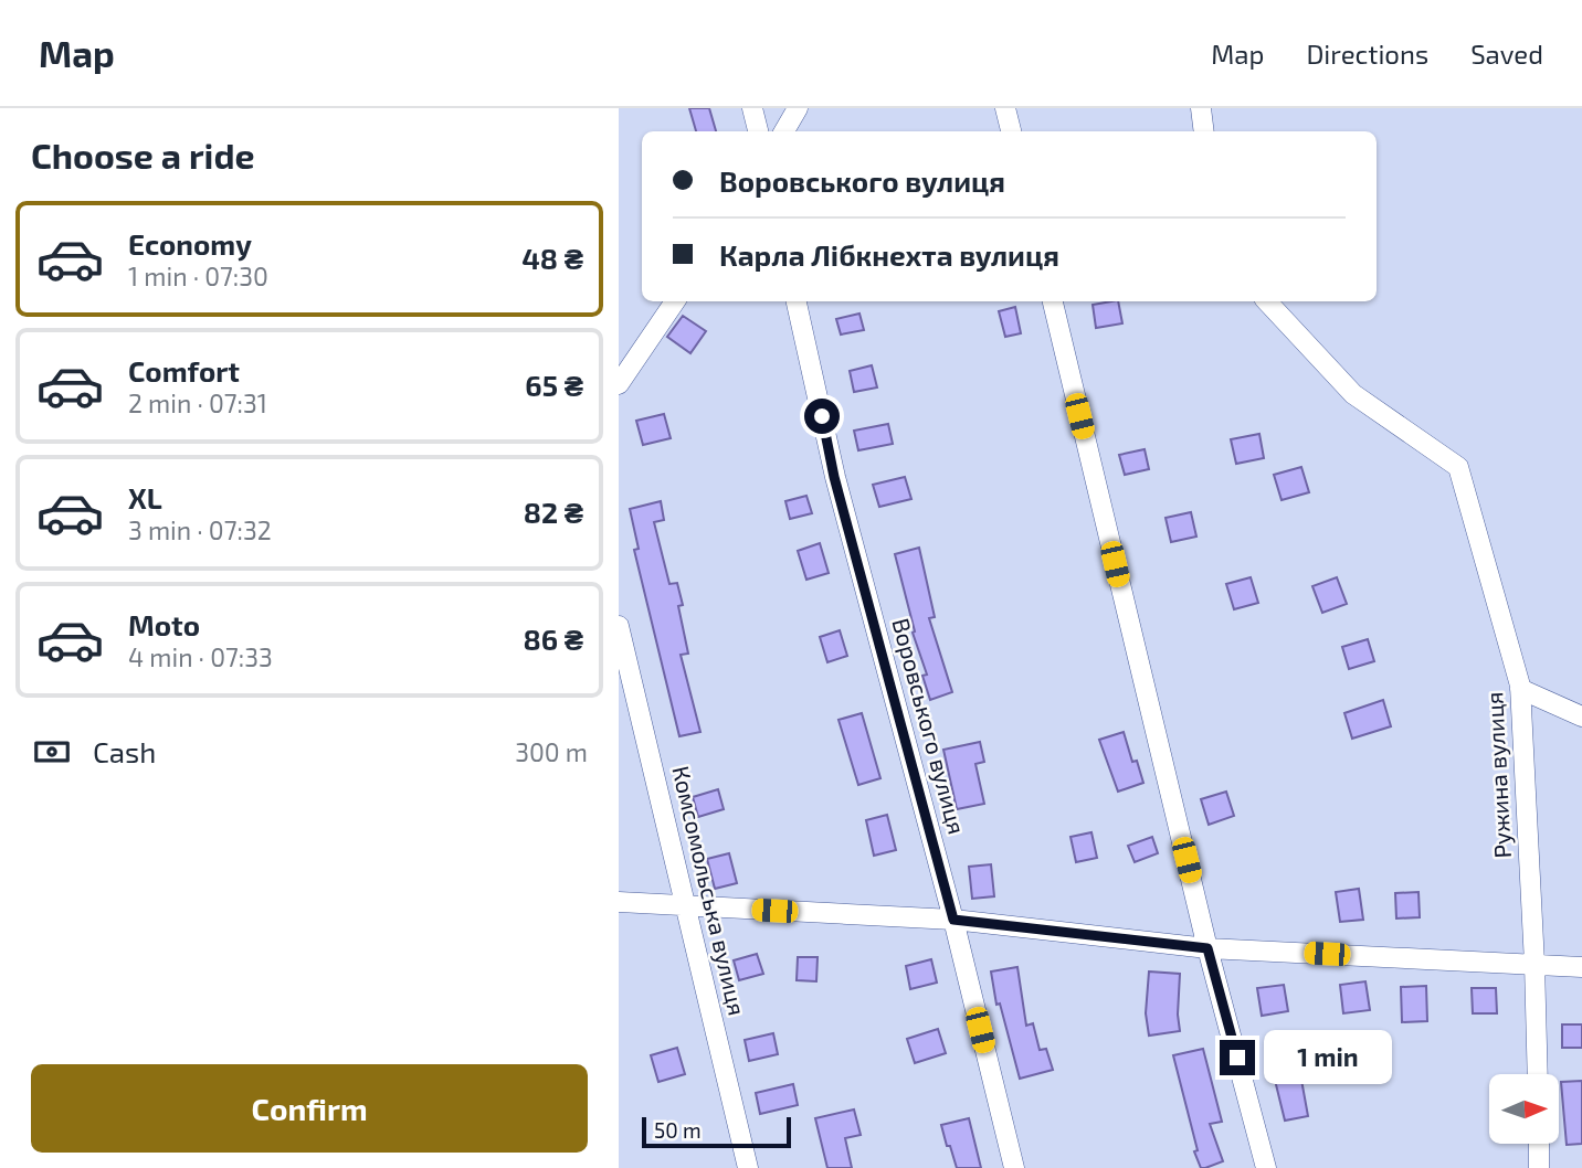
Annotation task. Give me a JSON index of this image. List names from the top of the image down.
{
  "streets": {
    "street": ["Воровського вулиця", "Ружина вулиця", "Комсомольська вулиця"]
  },
  "scale_bar": "50 m",
  "north": "right",
  "page": {
    "header": "Map",
    "nav": ["Map", "Directions", "Saved"],
    "heading": "Choose a ride",
    "banner": ["Воровського вулиця", "Карла Лібкнехта вулиця"],
    "list": [
      {
        "name": "Economy",
        "note": "1 min · 07:30",
        "value": "48 ₴"
      },
      {
        "name": "Comfort",
        "note": "2 min · 07:31",
        "value": "65 ₴"
      },
      {
        "name": "XL",
        "note": "3 min · 07:32",
        "value": "82 ₴"
      },
      {
        "name": "Moto",
        "note": "4 min · 07:33",
        "value": "86 ₴"
      }
    ],
    "pay": ["Cash", "300 m"],
    "bubble": "1 min",
    "buttons": "Confirm",
    "scale": "50 m"
  }
}
